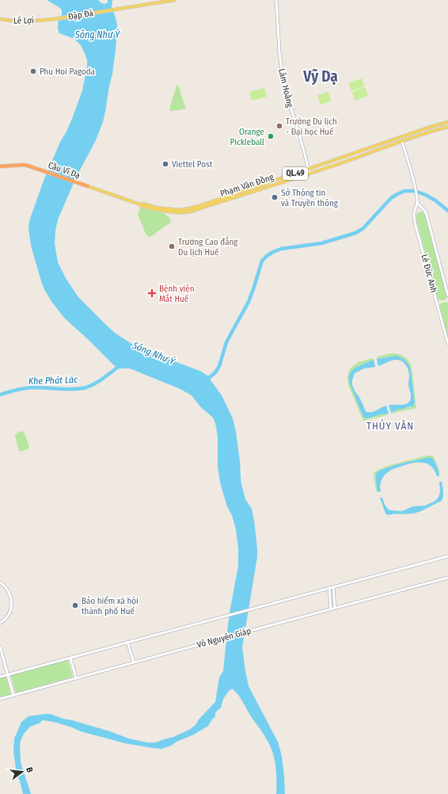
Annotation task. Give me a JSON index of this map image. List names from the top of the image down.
{
  "streets": {
    "highway": ["Cầu Vĩ Dạ", "QL.49"],
    "main road": ["Đập Đá", "Lê Lợi", "Phạm Văn Đồng"],
    "street": ["Lâm Hoằng", "Lê Đức Anh", "Võ Nguyên Giáp"]
  },
  "crossings": [
    ["Đập Đá", "Lê Lợi"],
    ["Lâm Hoằng", "Phạm Văn Đồng"],
    ["Cầu Vĩ Dạ", "Phạm Văn Đồng"],
    ["Phạm Văn Đồng", "Lê Đức Anh"]
  ],
  "districts": ["Vỹ Dạ", "THỦY VÂN"],
  "water": ["Sông Như Ý", "Khe Phát Lác"],
  "places": {
    "other": [
      "Phu Hoi Pagoda",
      "Trường Du lịch - Đại học Huế",
      "Orange Pickleball",
      "Viettel Post",
      "Sở Thông tin và Truyền thông",
      "Trường Cao đẳng Du lịch Huế",
      "Bảo hiểm xã hội thành phố Huế"
    ],
    "health": ["Bệnh viện Mắt Huế"]
  },
  "north": "right"
}
